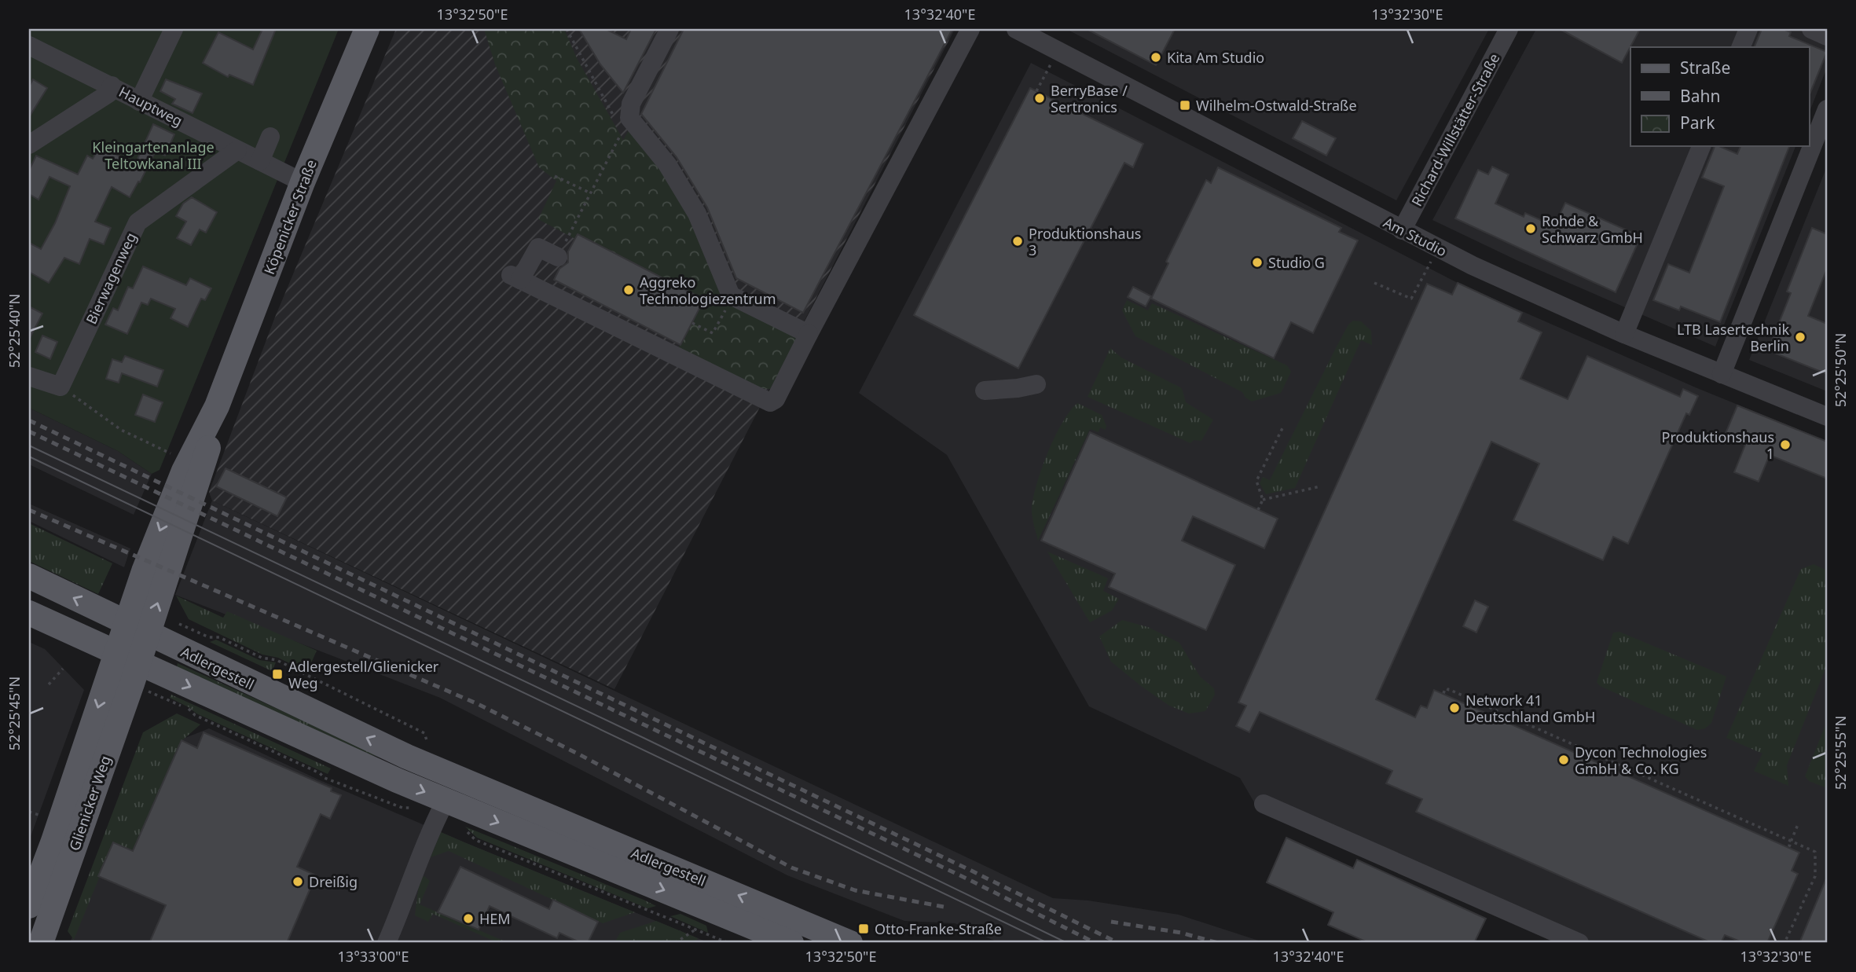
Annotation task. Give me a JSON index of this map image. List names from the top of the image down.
{
  "streets": {
    "main road": ["Köpenicker Straße", "Adlergestell", "Glienicker Weg"],
    "street": [
      "Hauptweg",
      "Richard-Willstätter-Straße",
      "Am Studio",
      "Bierwagenweg"
    ]
  },
  "crossings": [
    ["Hauptweg", "Köpenicker Straße"],
    ["Hauptweg", "Bierwagenweg"],
    ["Richard-Willstätter-Straße", "Am Studio"],
    ["Köpenicker Straße", "Adlergestell"],
    ["Köpenicker Straße", "Glienicker Weg"],
    ["Adlergestell", "Glienicker Weg"]
  ],
  "parks": ["Kleingartenanlage Teltowkanal III"],
  "places": {
    "other": [
      "Kita Am Studio",
      "BerryBase / Sertronics",
      "Rohde & Schwarz GmbH",
      "Produktionshaus 3",
      "Studio G",
      "Aggreko Technologiezentrum",
      "LTB Lasertechnik Berlin",
      "Produktionshaus 1",
      "Network 41 Deutschland GmbH",
      "Dycon Technologies GmbH & Co. KG",
      "Dreißig",
      "HEM"
    ],
    "transit": ["Wilhelm-Ostwald-Straße", "Adlergestell/Glienicker Weg", "Otto-Franke-Straße"]
  },
  "legend": ["Straße", "Bahn", "Park"],
  "coordinates": [
    "13°32'50\"E",
    "13°32'40\"E",
    "13°32'30\"E",
    "52°25'40\"N",
    "52°25'50\"N",
    "52°25'45\"N",
    "52°25'55\"N",
    "13°33'00\"E"
  ]
}
